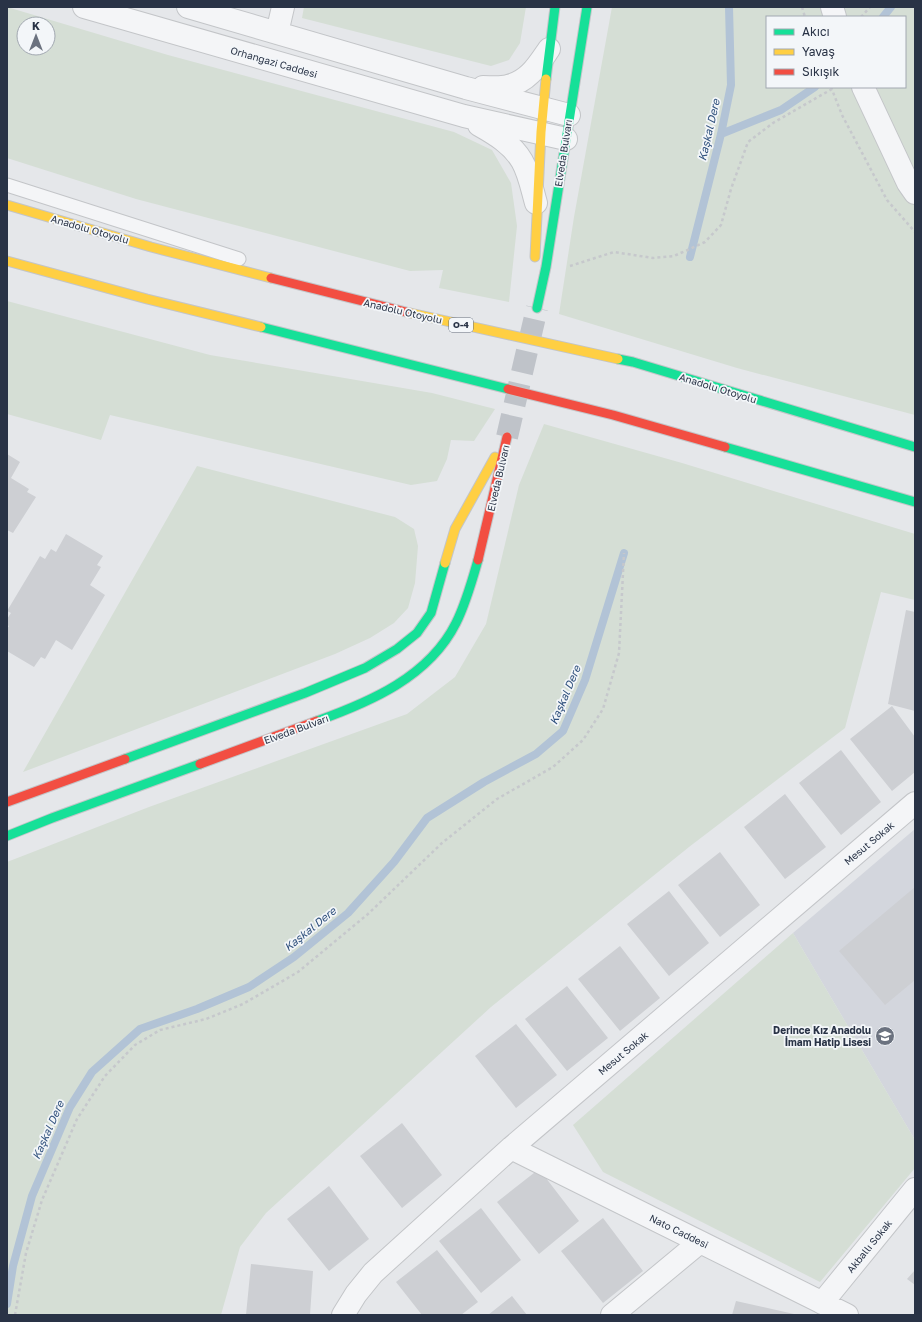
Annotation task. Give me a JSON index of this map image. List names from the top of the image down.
{
  "streets": {
    "main road": ["Elveda Bulvarı", "Anadolu Otoyolu", "O-4"],
    "street": [
      "Orhangazi Caddesi",
      "Mesut Sokak",
      "Nato Caddesi",
      "Akballı Sokak"
    ]
  },
  "crossings": [
    ["Orhangazi Caddesi", "Elveda Bulvarı"],
    ["Mesut Sokak", "Nato Caddesi"],
    ["Nato Caddesi", "Akballı Sokak"]
  ],
  "water": ["Kaşkal Dere"],
  "places": {
    "school or university": ["Derince Kız Anadolu İmam Hatip Lisesi"]
  },
  "legend": ["Akıcı", "Yavaş", "Sıkışık"],
  "north": "top"
}
